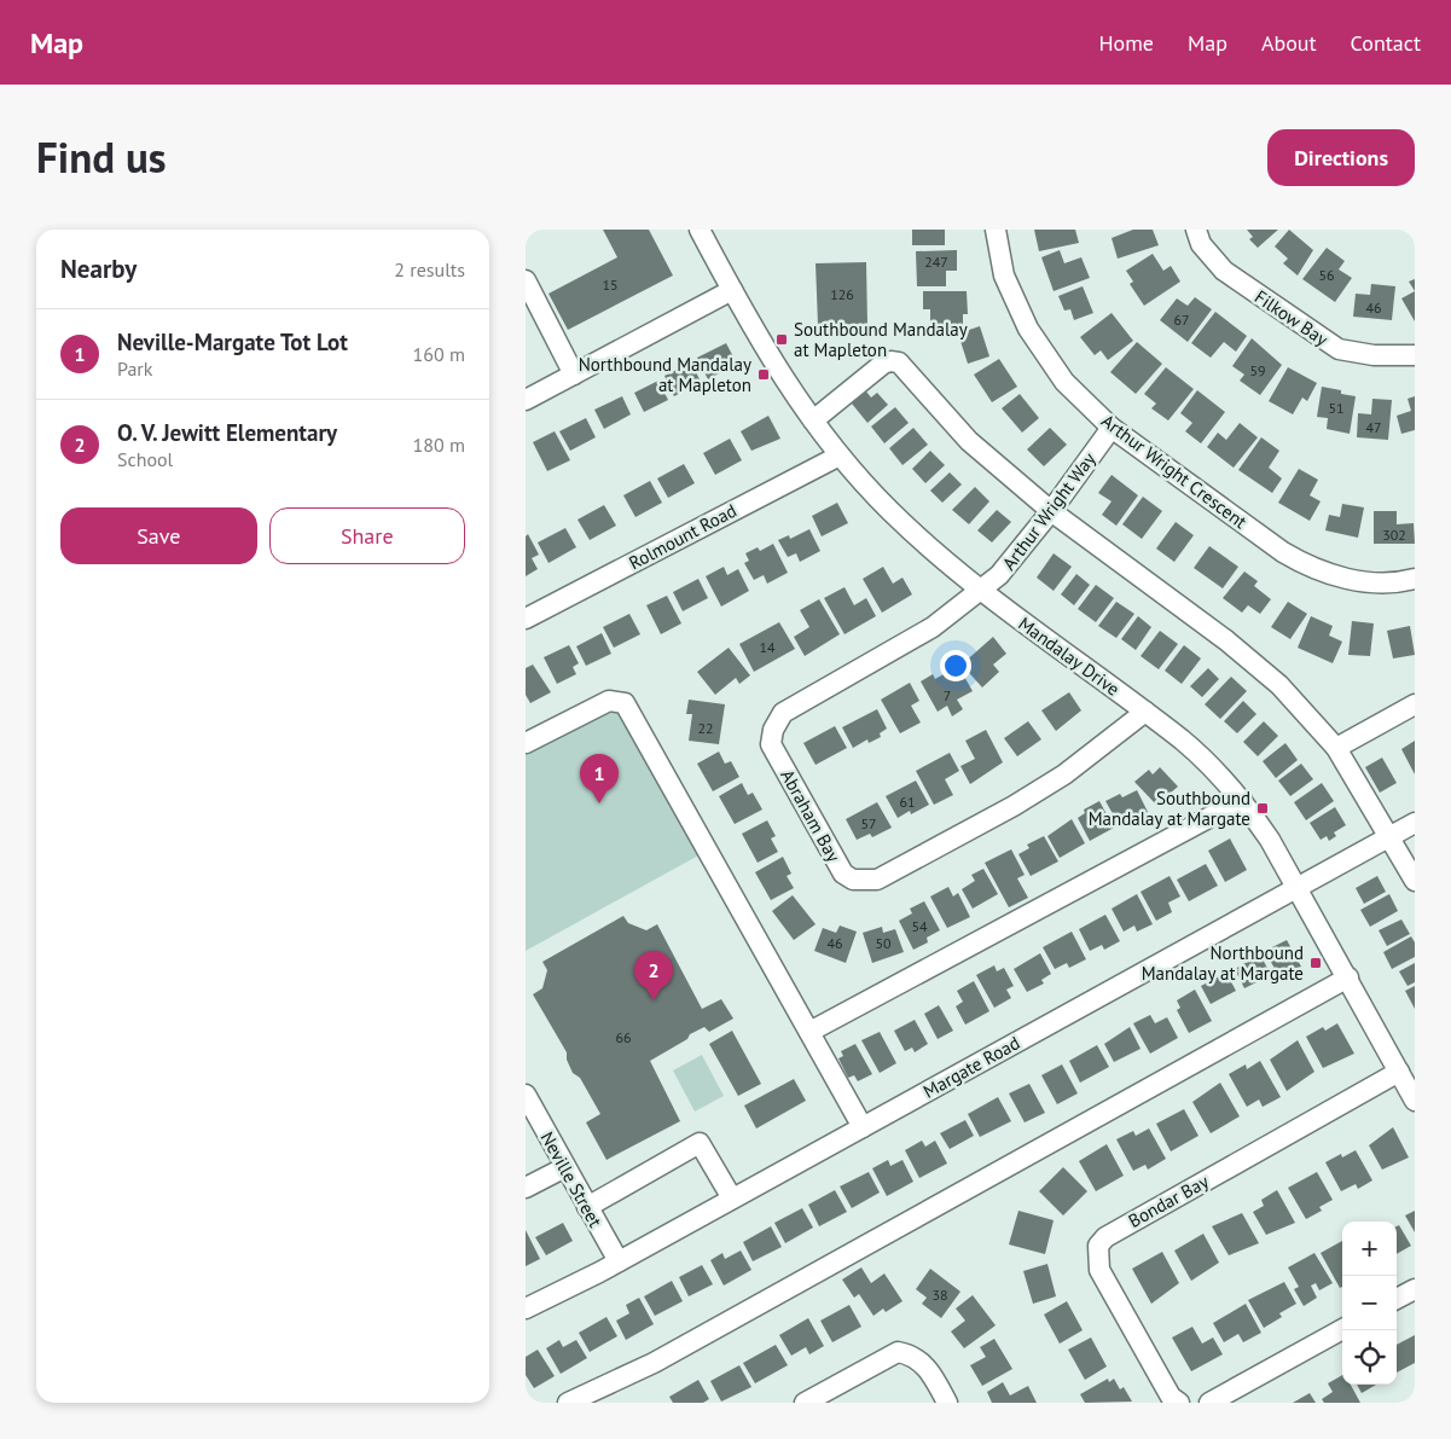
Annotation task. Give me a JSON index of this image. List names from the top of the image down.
{
  "streets": {
    "street": [
      "Filkow Bay",
      "Arthur Wright Crescent",
      "Arthur Wright Way",
      "Rolmount Road",
      "Mandalay Drive",
      "Abraham Bay",
      "Margate Road",
      "Neville Street",
      "Bondar Bay"
    ]
  },
  "crossings": [
    ["Arthur Wright Crescent", "Arthur Wright Way"],
    ["Arthur Wright Way", "Mandalay Drive"],
    ["Arthur Wright Way", "Abraham Bay"],
    ["Rolmount Road", "Mandalay Drive"],
    ["Mandalay Drive", "Abraham Bay"],
    ["Mandalay Drive", "Margate Road"],
    ["Mandalay Drive", "Bondar Bay"],
    ["Margate Road", "Neville Street"]
  ],
  "places": {
    "transit": [
      "Southbound Mandalay at Mapleton",
      "Northbound Mandalay at Mapleton",
      "Southbound Mandalay at Margate",
      "Northbound Mandalay at Margate"
    ]
  },
  "house_numbers": [
    "247",
    "56",
    "15",
    "126",
    "46",
    "67",
    "59",
    "51",
    "47",
    "302",
    "14",
    "7",
    "22",
    "61",
    "57",
    "54",
    "46",
    "50",
    "66",
    "38"
  ],
  "page": {
    "header": "Map",
    "nav": [
      "Home",
      "Map",
      "About",
      "Contact"
    ],
    "title": "Find us",
    "buttons": [
      "Directions",
      ["Save", "Share"]
    ],
    "heading": ["Nearby", "2 results"],
    "list": [
      {
        "mark": "1",
        "name": "Neville-Margate Tot Lot",
        "note": "Park",
        "value": "160 m"
      },
      {
        "mark": "2",
        "name": "O. V. Jewitt Elementary",
        "note": "School",
        "value": "180 m"
      }
    ],
    "pins": ["1", "2"],
    "map_buttons": ["+", "−"]
  }
}
